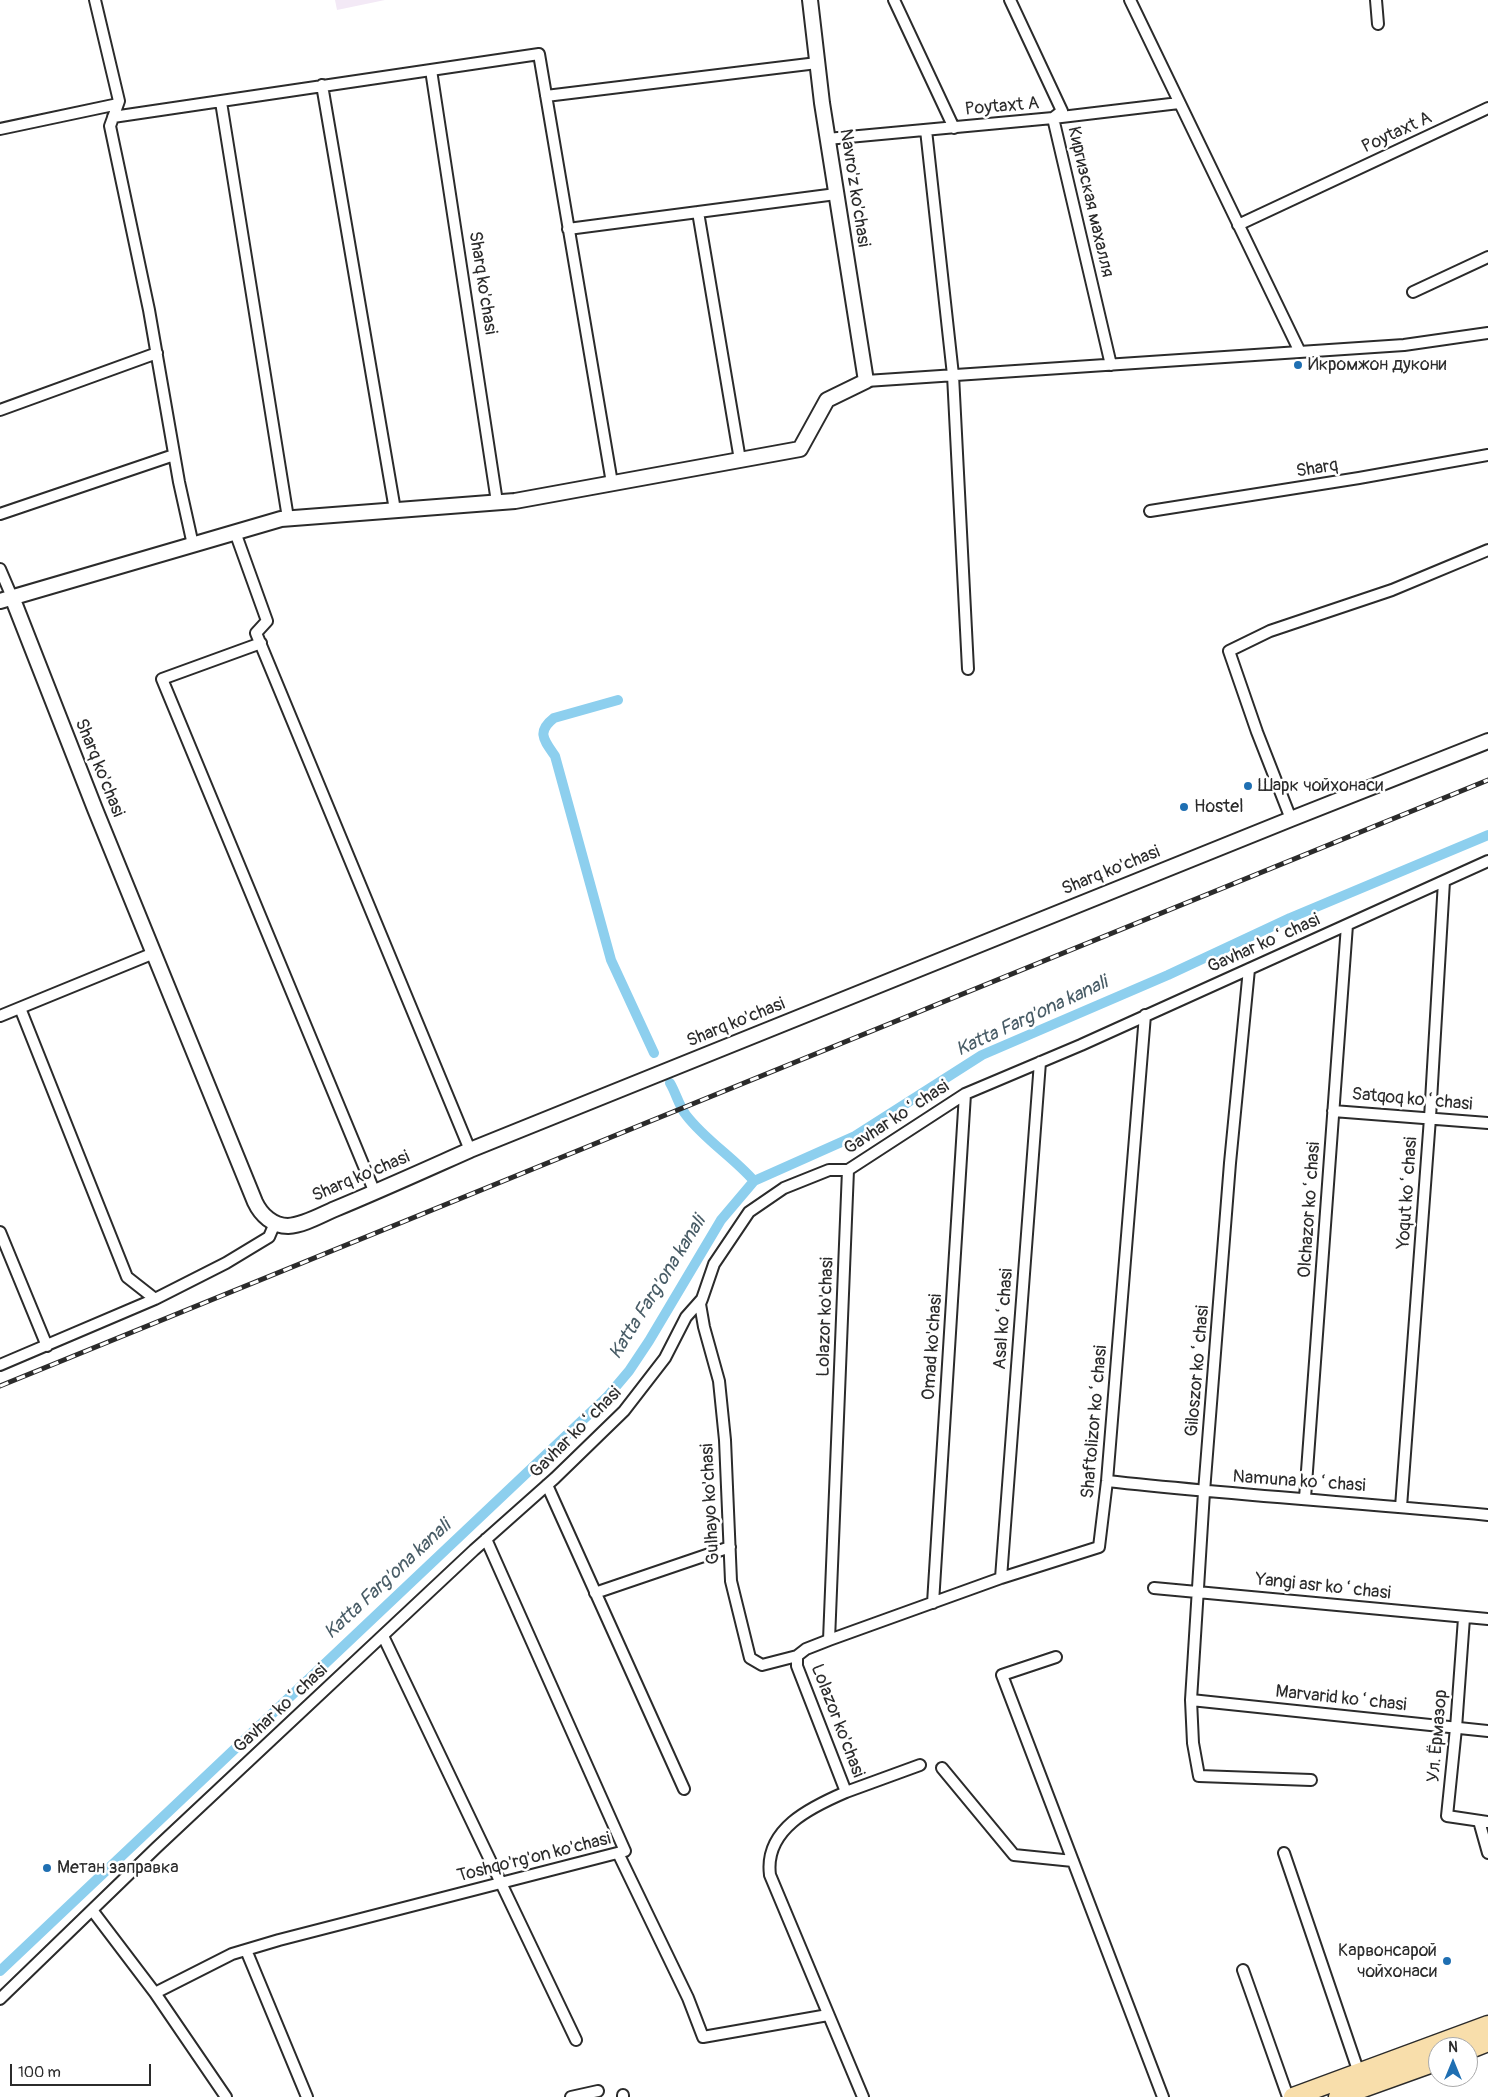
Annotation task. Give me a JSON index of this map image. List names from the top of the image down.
{
  "streets": {
    "main road": ["Navro'z ko'chasi", "Sharq ko'chasi"],
    "street": [
      "Poytaxt A",
      "Киргизская махалля",
      "Sharq",
      "Gavhar koʻchasi",
      "Satqoq koʻchasi",
      "Yoqut koʻchasi",
      "Olchazor koʻchasi",
      "Lolazor ko'chasi",
      "Asal koʻchasi",
      "Omad ko'chasi",
      "Giloszor koʻchasi",
      "Shaftolizor koʻchasi",
      "Namuna koʻchasi",
      "Gulhayo ko'chasi",
      "Yangi asr koʻchasi",
      "Marvarid koʻchasi",
      "Ул. Ёрмазор",
      "Toshqo'rg'on ko'chasi"
    ]
  },
  "crossings": [
    ["Poytaxt A", "Navro'z ko'chasi"],
    ["Poytaxt A", "Киргизская махалля"],
    ["Gavhar koʻchasi", "Yoqut koʻchasi"],
    ["Gavhar koʻchasi", "Olchazor koʻchasi"],
    ["Gavhar koʻchasi", "Lolazor ko'chasi"],
    ["Gavhar koʻchasi", "Asal koʻchasi"],
    ["Gavhar koʻchasi", "Omad ko'chasi"],
    ["Gavhar koʻchasi", "Giloszor koʻchasi"],
    ["Gavhar koʻchasi", "Shaftolizor koʻchasi"],
    ["Gavhar koʻchasi", "Gulhayo ko'chasi"],
    ["Gavhar koʻchasi", "Toshqo'rg'on ko'chasi"],
    ["Satqoq koʻchasi", "Yoqut koʻchasi"],
    ["Satqoq koʻchasi", "Olchazor koʻchasi"],
    ["Yoqut koʻchasi", "Namuna koʻchasi"],
    ["Olchazor koʻchasi", "Namuna koʻchasi"],
    ["Lolazor ko'chasi", "Shaftolizor koʻchasi"],
    ["Lolazor ko'chasi", "Gulhayo ko'chasi"],
    ["Asal koʻchasi", "Shaftolizor koʻchasi"],
    ["Omad ko'chasi", "Shaftolizor koʻchasi"],
    ["Giloszor koʻchasi", "Namuna koʻchasi"],
    ["Giloszor koʻchasi", "Yangi asr koʻchasi"],
    ["Giloszor koʻchasi", "Marvarid koʻchasi"],
    ["Shaftolizor koʻchasi", "Namuna koʻchasi"],
    ["Yangi asr koʻchasi", "Ул. Ёрмазор"],
    ["Marvarid koʻchasi", "Ул. Ёрмазор"]
  ],
  "water": ["Katta Farg'ona kanali"],
  "places": [
    "Икромжон дукони",
    "Шарк чойхонаси",
    "Hostel",
    "Метан заправка",
    "Карвонсарой чойхонаси"
  ],
  "scale_bar": "100 m",
  "north": "top"
}
